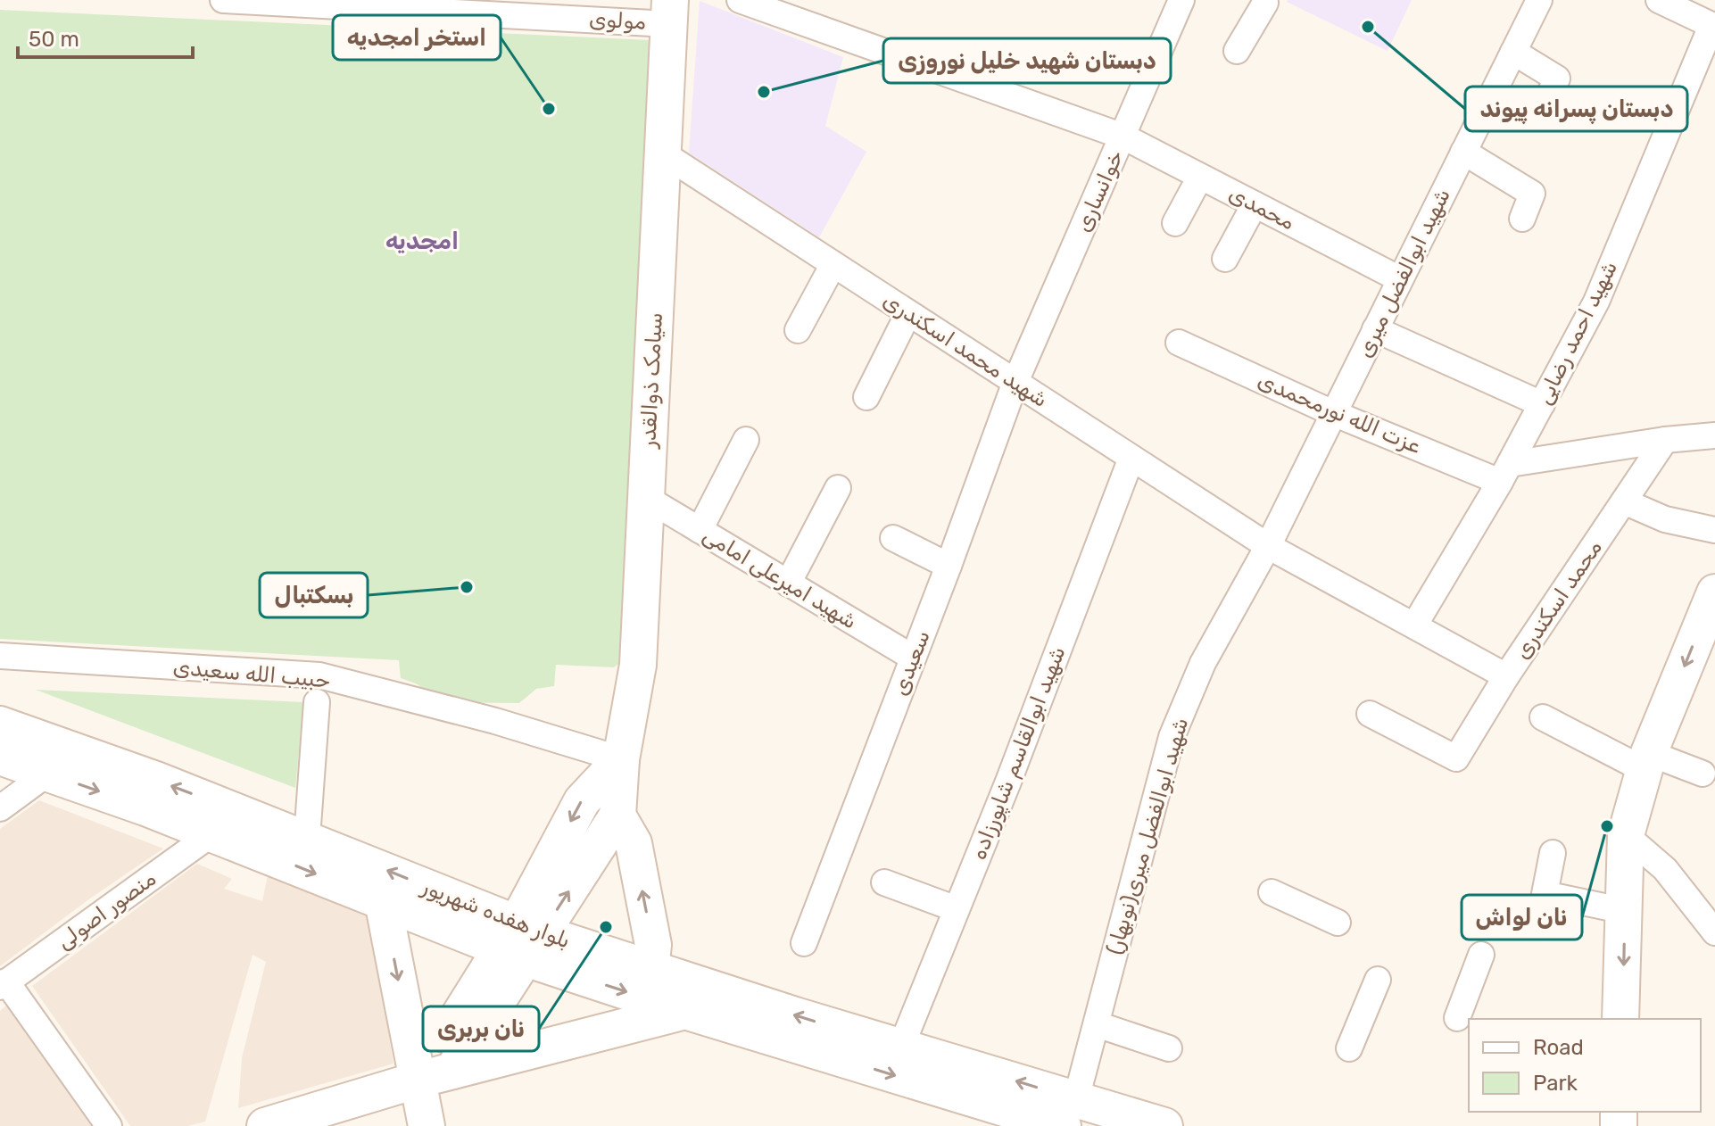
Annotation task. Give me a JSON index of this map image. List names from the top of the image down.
{
  "streets": {
    "main road": ["سیامک ذوالقدر", "بلوار هفده شهریور"],
    "street": [
      "مولوی",
      "خوانساری",
      "محمدی",
      "شهید ابوالفضل میری",
      "شهید احمد رضایی",
      "شهید محمد اسکندری",
      "عزت الله نورمحمدی",
      "شهید امیرعلی امامی",
      "محمد اسکندری",
      "سعیدی",
      "حبیب الله سعیدی",
      "شهید ابوالقاسم شاپورزاده",
      "شهید ابوالفضل میری(نوبهار)",
      "منصور اصولی"
    ]
  },
  "crossings": [
    ["مولوی", "سیامک ذوالقدر"],
    ["خوانساری", "محمدی"],
    ["خوانساری", "شهید محمد اسکندری"],
    ["خوانساری", "سعیدی"],
    ["محمدی", "شهید ابوالفضل میری"],
    ["شهید ابوالفضل میری", "شهید محمد اسکندری"],
    ["شهید ابوالفضل میری", "عزت الله نورمحمدی"],
    ["شهید ابوالفضل میری", "محمد اسکندری"],
    ["شهید ابوالفضل میری", "شهید ابوالفضل میری(نوبهار)"],
    ["شهید احمد رضایی", "عزت الله نورمحمدی"],
    ["شهید احمد رضایی", "محمد اسکندری"],
    ["شهید محمد اسکندری", "سیامک ذوالقدر"],
    ["شهید محمد اسکندری", "محمد اسکندری"],
    ["شهید محمد اسکندری", "سعیدی"],
    ["شهید محمد اسکندری", "شهید ابوالقاسم شاپورزاده"],
    ["شهید محمد اسکندری", "شهید ابوالفضل میری(نوبهار)"],
    ["سیامک ذوالقدر", "شهید امیرعلی امامی"],
    ["سیامک ذوالقدر", "حبیب الله سعیدی"],
    ["سیامک ذوالقدر", "بلوار هفده شهریور"],
    ["شهید امیرعلی امامی", "سعیدی"],
    ["محمد اسکندری", "شهید ابوالفضل میری(نوبهار)"],
    ["شهید ابوالقاسم شاپورزاده", "بلوار هفده شهریور"],
    ["شهید ابوالفضل میری(نوبهار)", "بلوار هفده شهریور"],
    ["منصور اصولی", "بلوار هفده شهریور"]
  ],
  "districts": ["امجدیه"],
  "places": [
    "دبستان پسرانه پیوند",
    "دبستان شهید خلیل نوروزی",
    "استخر امجدیه",
    "بسکتبال",
    "نان لواش",
    "نان بربری"
  ],
  "legend": ["Road", "Park"],
  "scale_bar": "50 m"
}
